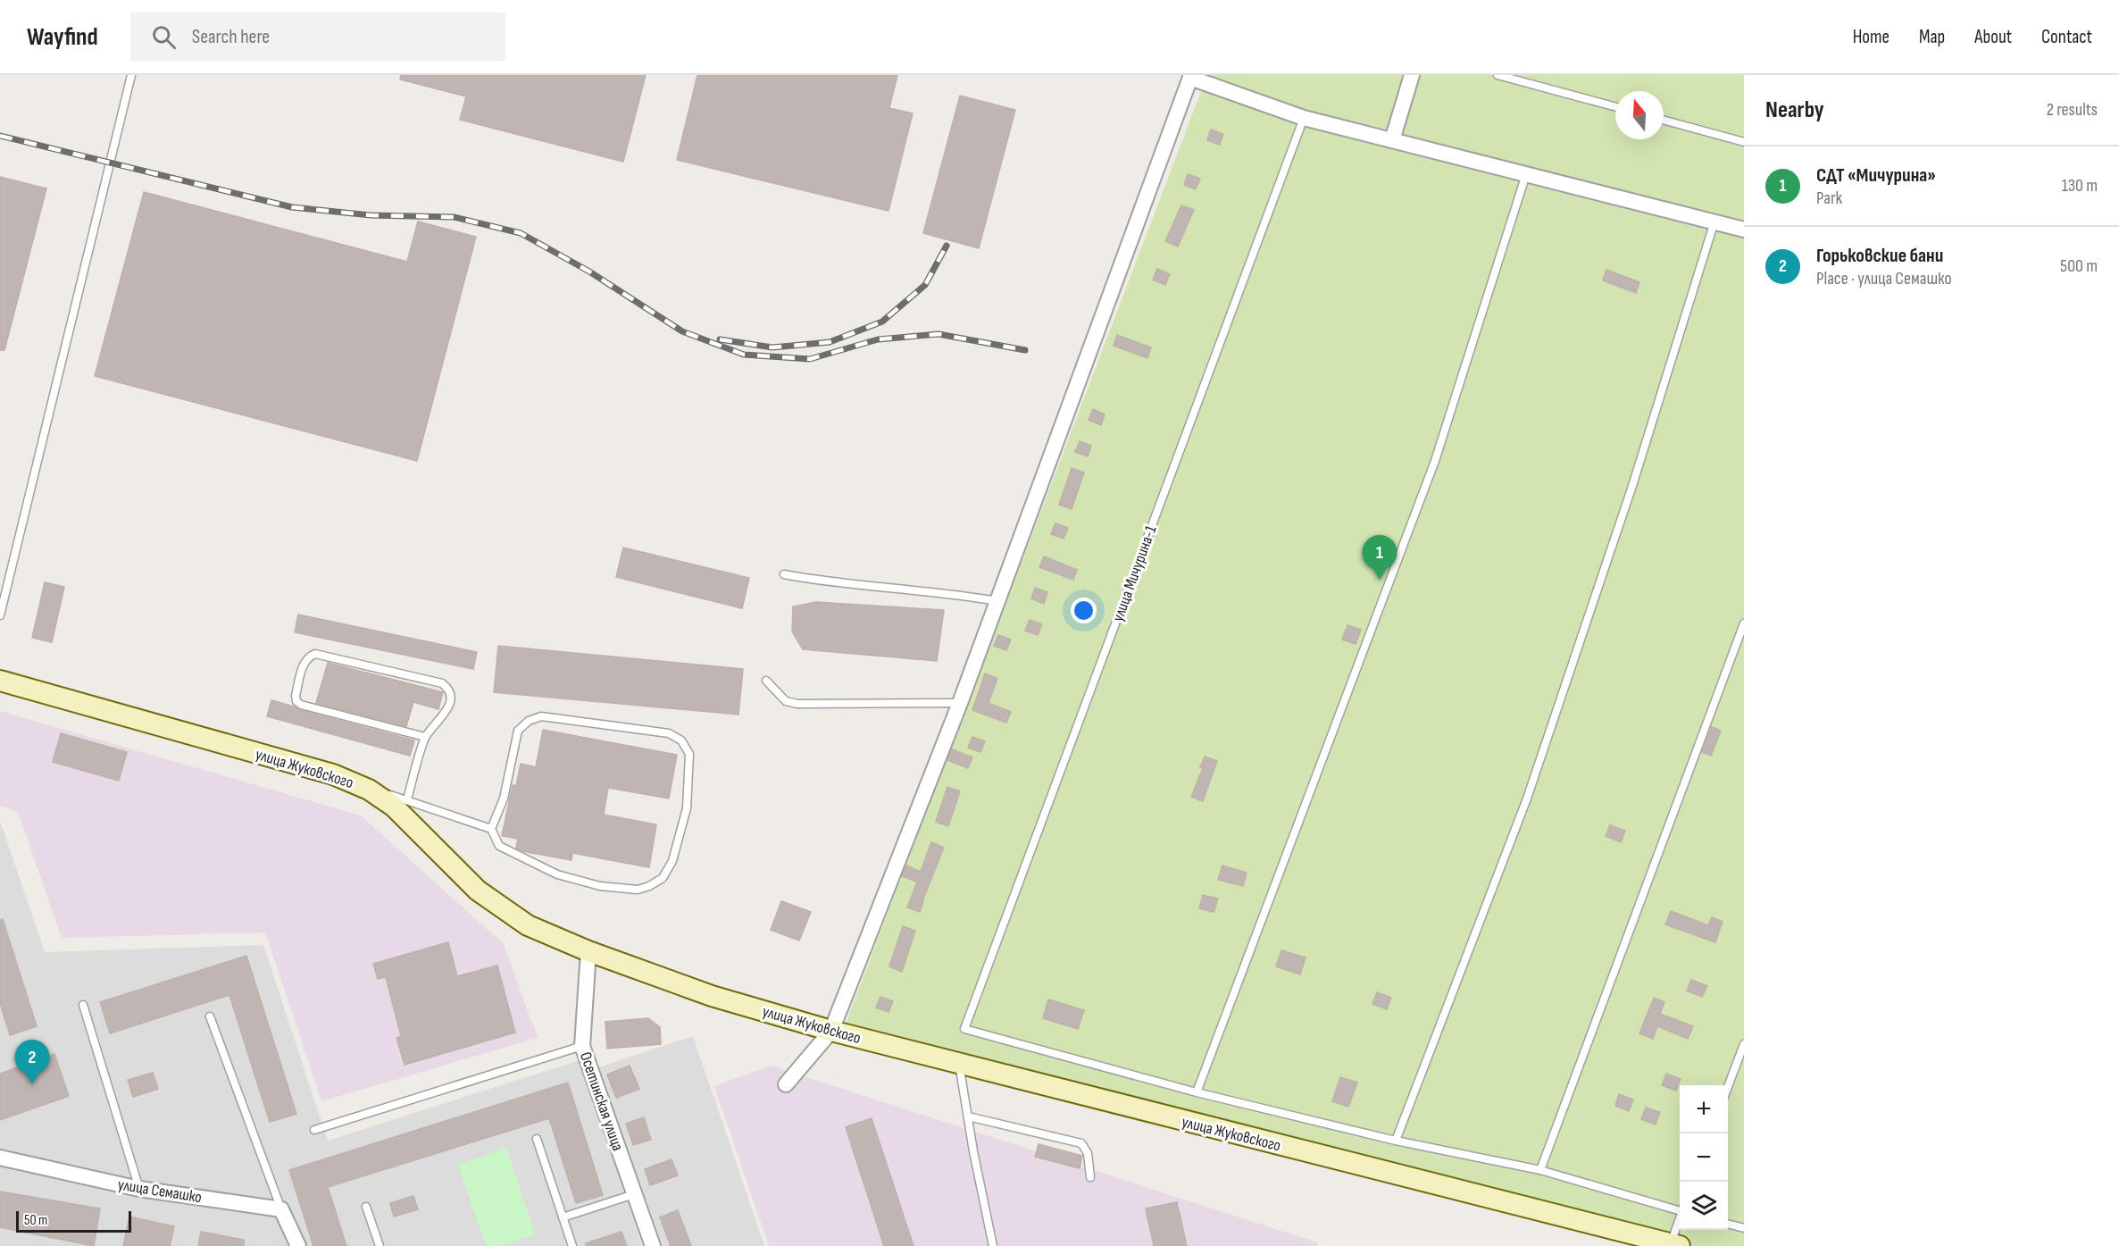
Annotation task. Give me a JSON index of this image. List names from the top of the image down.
{
  "streets": {
    "main road": ["улица Жуковского"],
    "street": ["Осетинская улица", "улица Семашко"],
    "lane": ["улица Мичурина-1"]
  },
  "crossings": [
    ["улица Жуковского", "Осетинская улица"]
  ],
  "scale_bar": "50 m",
  "north": "top",
  "page": {
    "header": "Wayfind",
    "search": "Search here",
    "nav": [
      "Home",
      "Map",
      "About",
      "Contact"
    ],
    "heading": ["Nearby", "2 results"],
    "list": [
      {
        "mark": "1",
        "name": "СДТ «Мичурина»",
        "note": "Park",
        "value": "130 m"
      },
      {
        "mark": "2",
        "name": "Горьковские бани",
        "note": "Place · улица Семашко",
        "value": "500 m"
      }
    ],
    "pins": ["1", "2"],
    "map_buttons": ["+", "−"],
    "scale": "50 m"
  }
}
